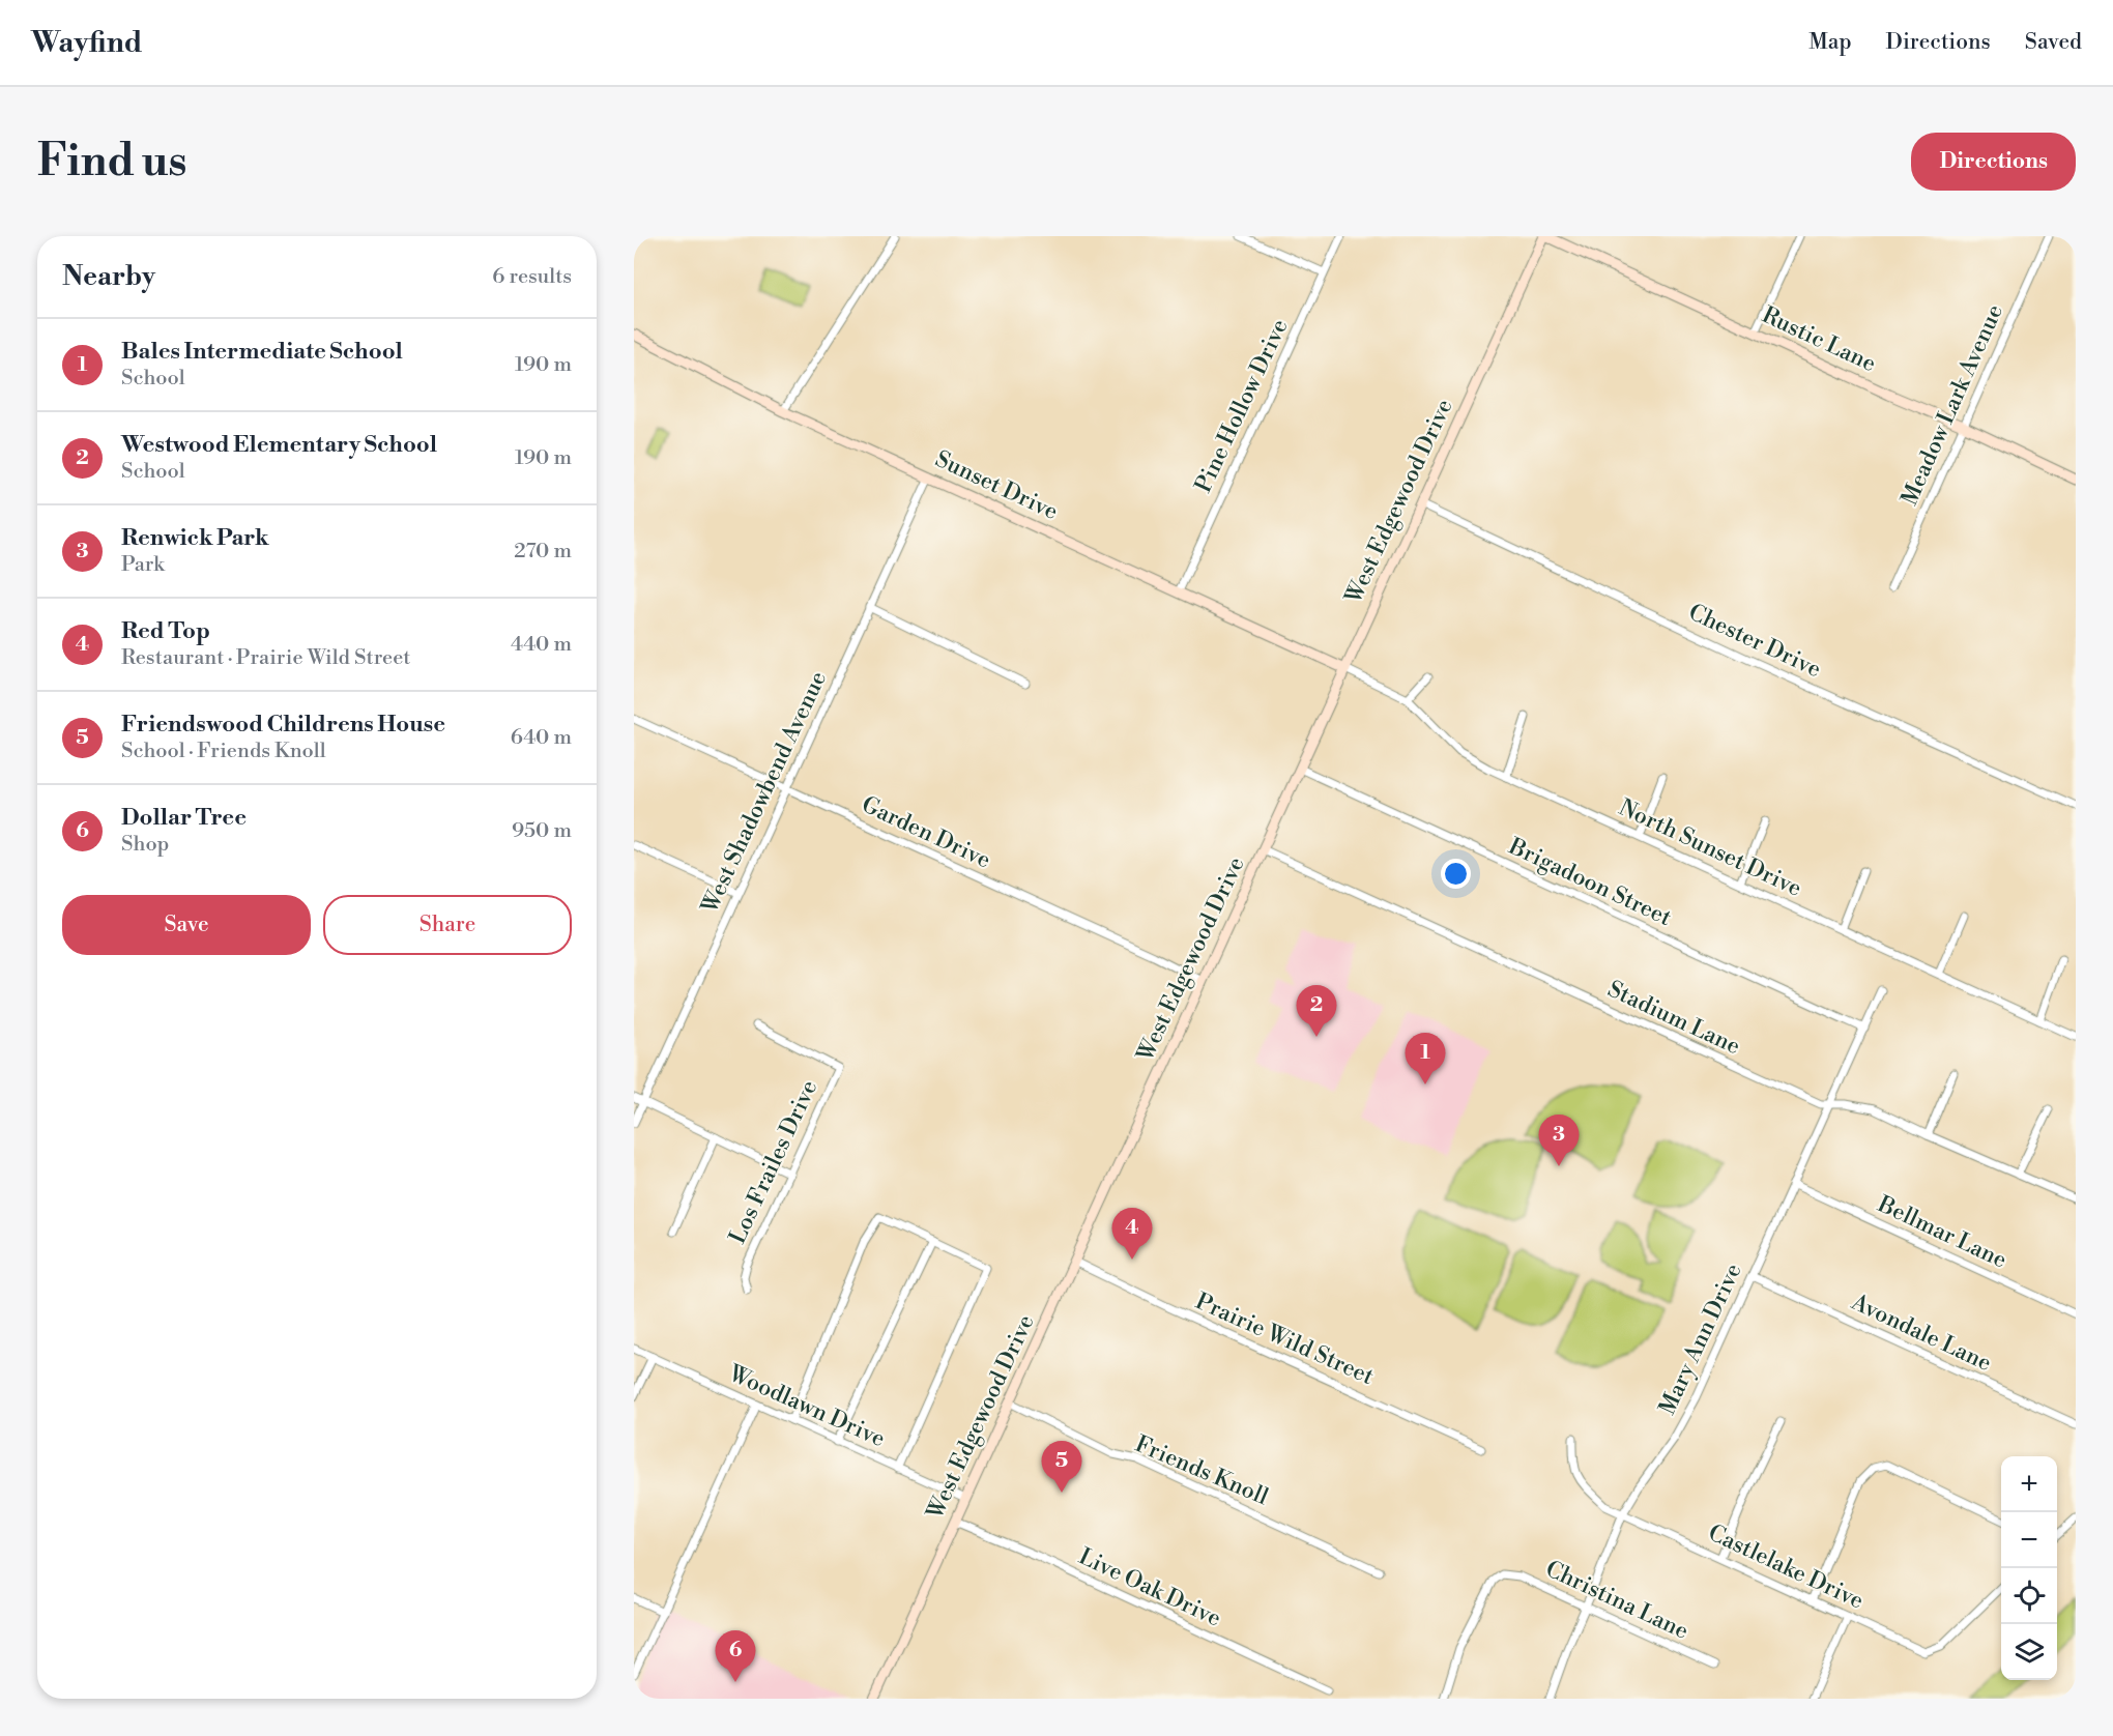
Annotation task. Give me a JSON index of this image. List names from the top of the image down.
{
  "streets": {
    "main road": ["Rustic Lane", "Sunset Drive", "West Edgewood Drive"],
    "street": [
      "Meadow Lark Avenue",
      "Pine Hollow Drive",
      "Chester Drive",
      "West Shadowbend Avenue",
      "Garden Drive",
      "North Sunset Drive",
      "Brigadoon Street",
      "Stadium Lane",
      "Los Frailes Drive",
      "Bellmar Lane",
      "Avondale Lane",
      "Prairie Wild Street",
      "Mary Ann Drive",
      "Woodlawn Drive",
      "Friends Knoll",
      "Castlelake Drive",
      "Live Oak Drive",
      "Christina Lane"
    ]
  },
  "crossings": [
    ["Rustic Lane", "Meadow Lark Avenue"],
    ["Rustic Lane", "West Edgewood Drive"],
    ["Pine Hollow Drive", "Sunset Drive"],
    ["Sunset Drive", "West Edgewood Drive"],
    ["Sunset Drive", "West Shadowbend Avenue"],
    ["Sunset Drive", "North Sunset Drive"],
    ["West Edgewood Drive", "Chester Drive"],
    ["West Edgewood Drive", "Garden Drive"],
    ["West Edgewood Drive", "North Sunset Drive"],
    ["West Edgewood Drive", "Brigadoon Street"],
    ["West Edgewood Drive", "Stadium Lane"],
    ["West Edgewood Drive", "Prairie Wild Street"],
    ["West Edgewood Drive", "Woodlawn Drive"],
    ["West Edgewood Drive", "Friends Knoll"],
    ["West Edgewood Drive", "Live Oak Drive"],
    ["West Shadowbend Avenue", "Garden Drive"],
    ["Brigadoon Street", "Mary Ann Drive"],
    ["Stadium Lane", "Mary Ann Drive"],
    ["Bellmar Lane", "Mary Ann Drive"],
    ["Avondale Lane", "Mary Ann Drive"],
    ["Mary Ann Drive", "Castlelake Drive"],
    ["Mary Ann Drive", "Christina Lane"]
  ],
  "page": {
    "header": "Wayfind",
    "nav": ["Map", "Directions", "Saved"],
    "buttons": [
      "Directions",
      ["Save", "Share"]
    ],
    "title": "Find us",
    "heading": ["Nearby", "6 results"],
    "list": [
      {
        "mark": "1",
        "name": "Bales Intermediate School",
        "note": "School",
        "value": "190 m"
      },
      {
        "mark": "2",
        "name": "Westwood Elementary School",
        "note": "School",
        "value": "190 m"
      },
      {
        "mark": "3",
        "name": "Renwick Park",
        "note": "Park",
        "value": "270 m"
      },
      {
        "mark": "4",
        "name": "Red Top",
        "note": "Restaurant · Prairie Wild Street",
        "value": "440 m"
      },
      {
        "mark": "5",
        "name": "Friendswood Childrens House",
        "note": "School · Friends Knoll",
        "value": "640 m"
      },
      {
        "mark": "6",
        "name": "Dollar Tree",
        "note": "Shop",
        "value": "950 m"
      }
    ],
    "pins": [
      "2",
      "1",
      "3",
      "4",
      "5",
      "6"
    ],
    "map_buttons": ["+", "−"]
  }
}
